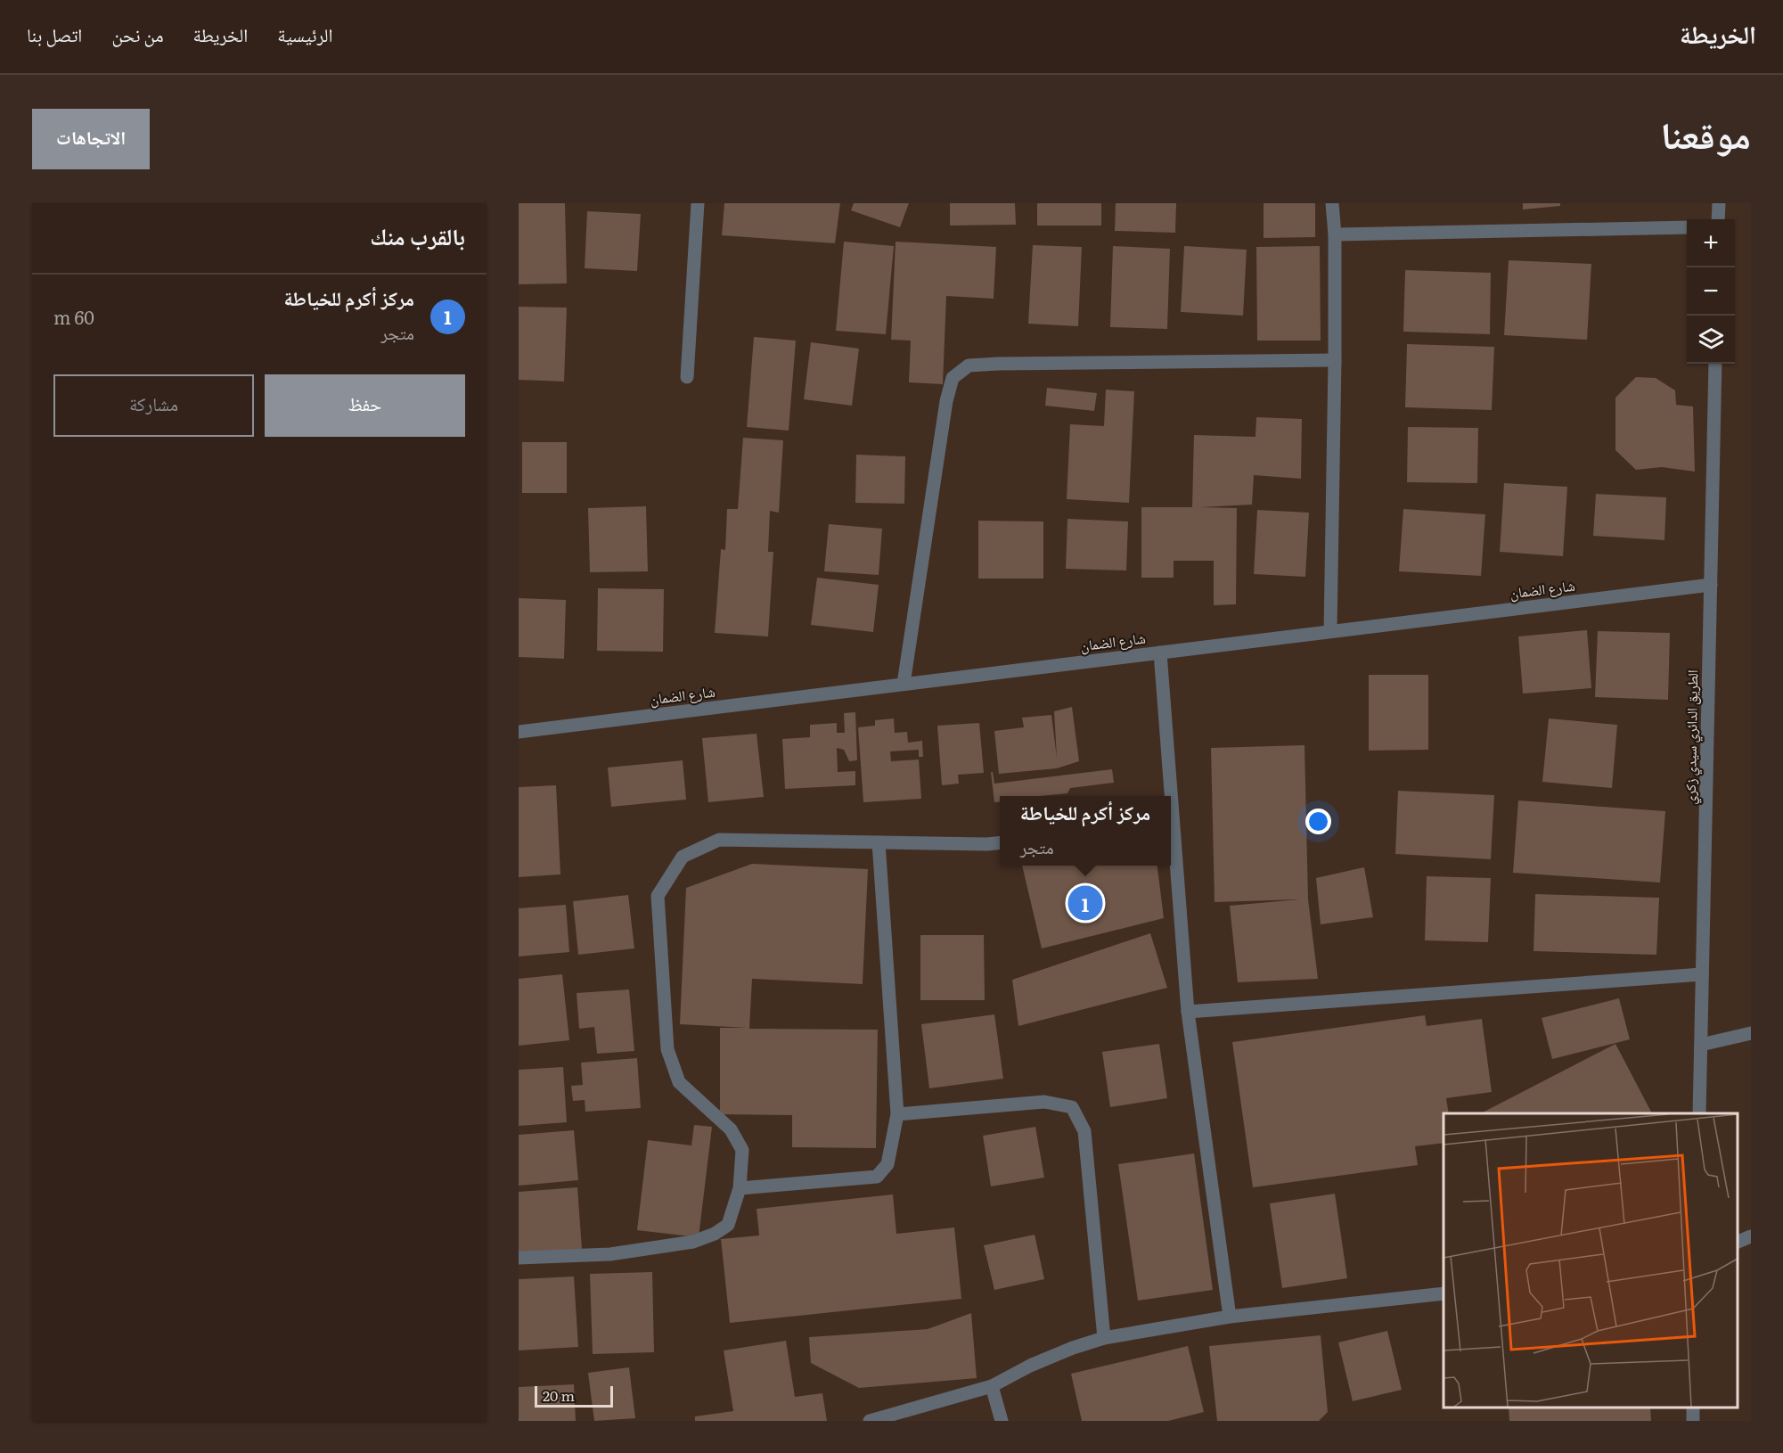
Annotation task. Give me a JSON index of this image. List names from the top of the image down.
{
  "streets": {
    "street": ["شارع الضمان", "الطريق الدائري سيدي زكري"]
  },
  "crossings": [
    ["شارع الضمان", "الطريق الدائري سيدي زكري"]
  ],
  "scale_bar": "20 m",
  "page": {
    "header": "الخريطة",
    "nav": [
      "الرئيسية",
      "الخريطة",
      "من نحن",
      "اتصل بنا"
    ],
    "title": "موقعنا",
    "buttons": [
      "الاتجاهات",
      ["حفظ", "مشاركة"]
    ],
    "heading": "بالقرب منك",
    "map_buttons": ["+", "−"],
    "list": [
      {
        "mark": "1",
        "name": "مركز أكرم للخياطة",
        "note": "متجر",
        "value": "60 m"
      }
    ],
    "popup": ["مركز أكرم للخياطة", "متجر"],
    "pins": "1",
    "scale": "20 m"
  }
}
